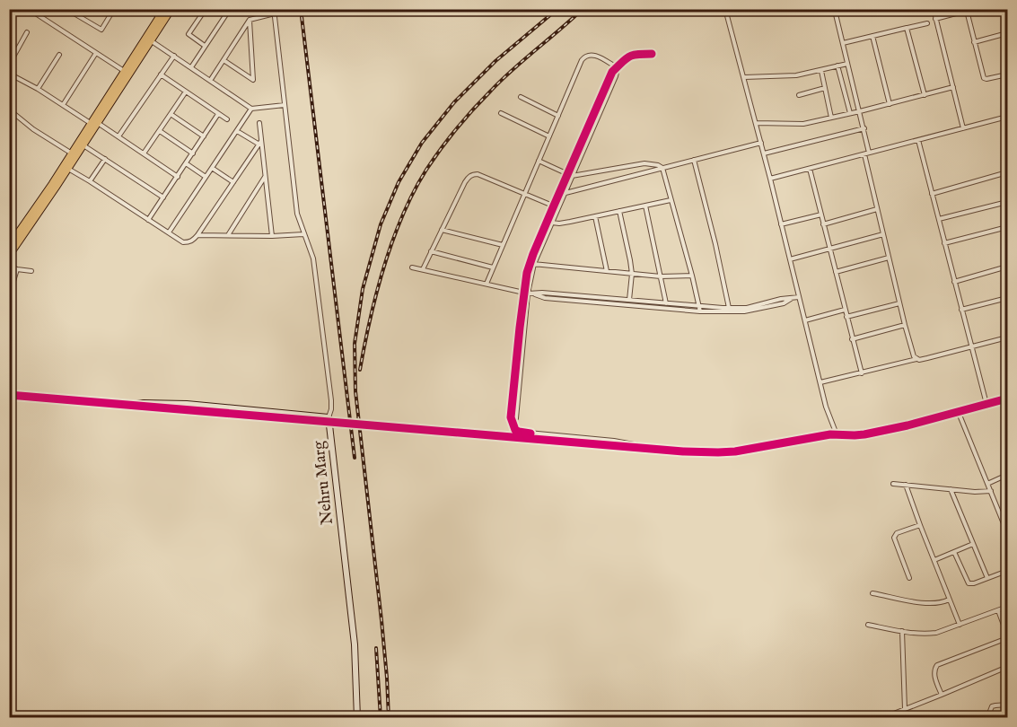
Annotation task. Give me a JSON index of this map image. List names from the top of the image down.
{
  "streets": {
    "street": ["Nehru Marg"]
  }
}
